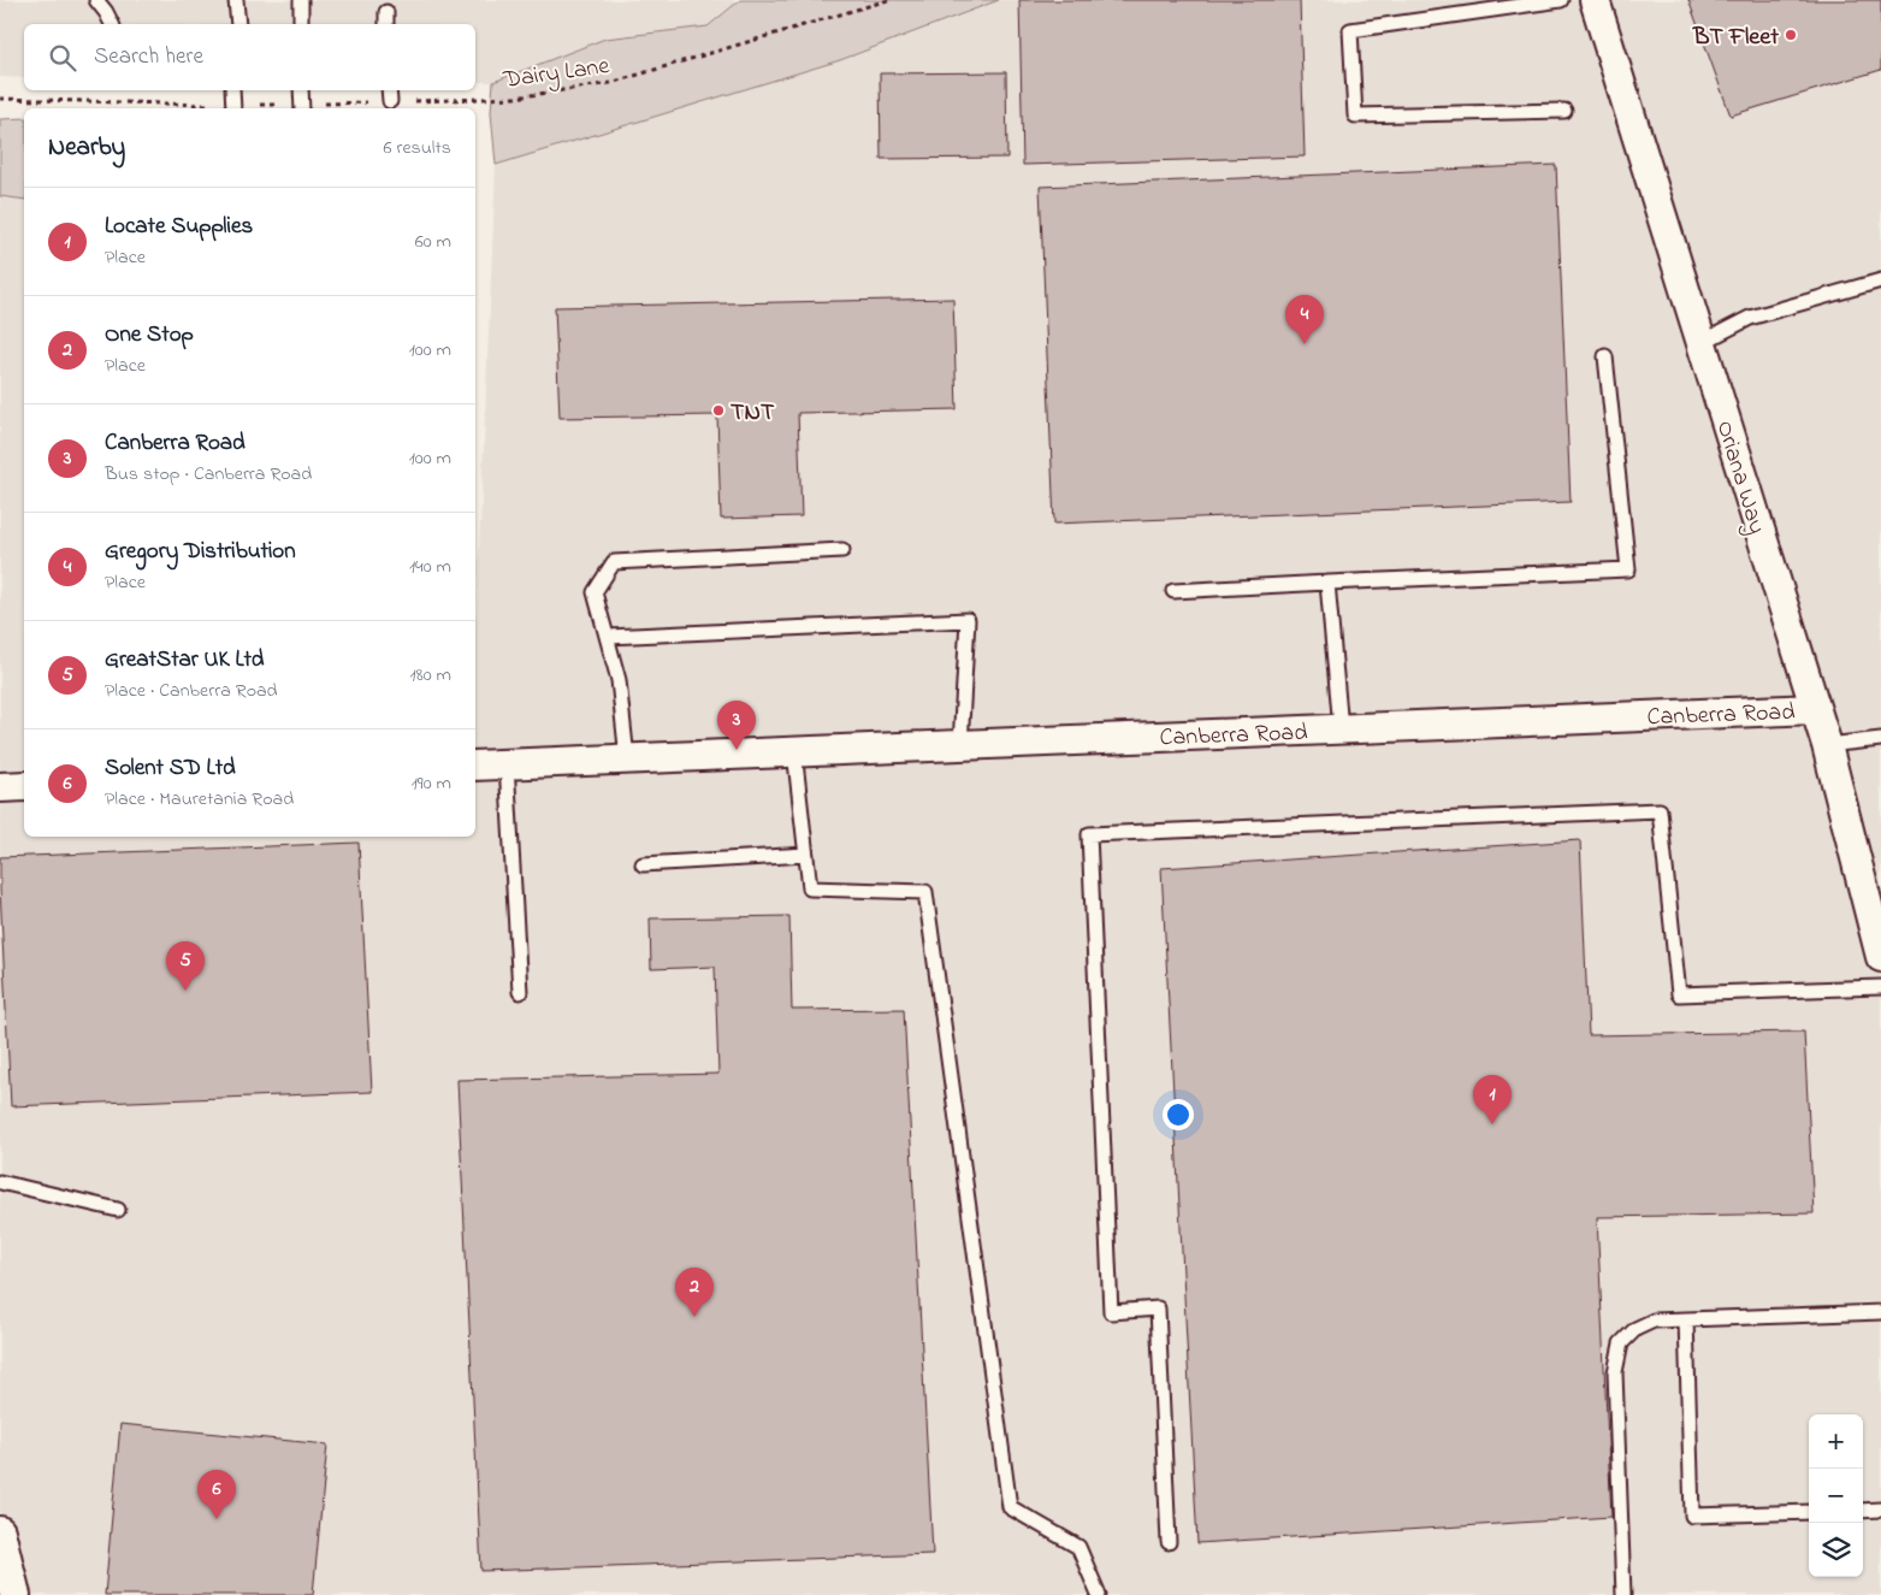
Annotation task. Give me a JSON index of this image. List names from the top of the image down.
{
  "streets": {
    "street": ["Oriana Way", "Canberra Road"],
    "path": ["Dairy Lane"]
  },
  "crossings": [
    ["Oriana Way", "Canberra Road"]
  ],
  "places": ["BT Fleet", "TNT"],
  "page": {
    "search": "Search here",
    "heading": ["Nearby", "6 results"],
    "list": [
      {
        "mark": "1",
        "name": "Locate Supplies",
        "note": "Place",
        "value": "60 m"
      },
      {
        "mark": "2",
        "name": "One Stop",
        "note": "Place",
        "value": "100 m"
      },
      {
        "mark": "3",
        "name": "Canberra Road",
        "note": "Bus stop · Canberra Road",
        "value": "100 m"
      },
      {
        "mark": "4",
        "name": "Gregory Distribution",
        "note": "Place",
        "value": "140 m"
      },
      {
        "mark": "5",
        "name": "GreatStar UK Ltd",
        "note": "Place · Canberra Road",
        "value": "180 m"
      },
      {
        "mark": "6",
        "name": "Solent SD Ltd",
        "note": "Place · Mauretania Road",
        "value": "190 m"
      }
    ],
    "pins": [
      "4",
      "3",
      "5",
      "1",
      "2",
      "6"
    ],
    "map_buttons": ["+", "−"]
  }
}
